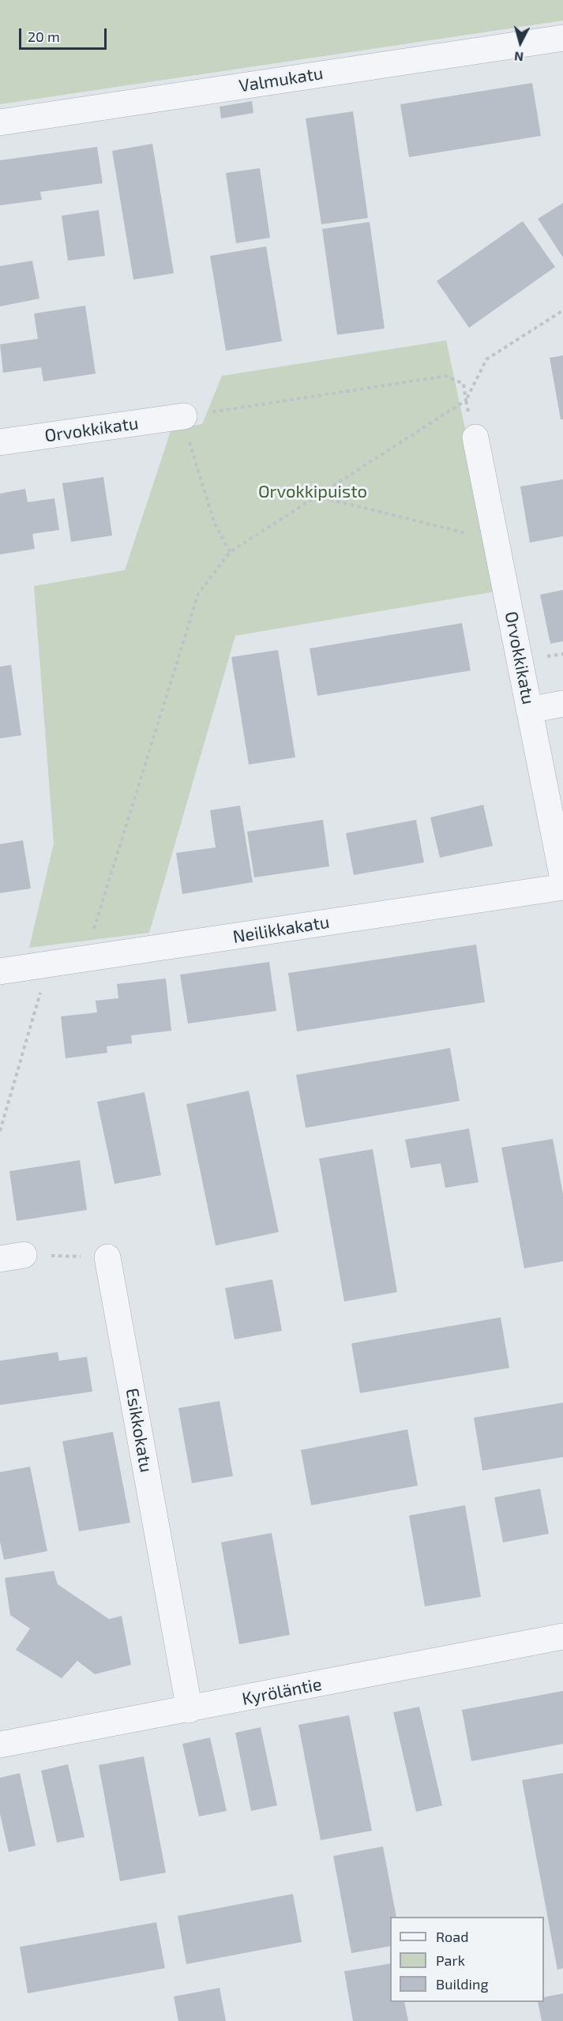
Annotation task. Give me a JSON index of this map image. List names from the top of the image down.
{
  "streets": {
    "street": [
      "Valmukatu",
      "Orvokkikatu",
      "Neilikkakatu",
      "Esikkokatu",
      "Kyröläntie"
    ]
  },
  "crossings": [
    ["Esikkokatu", "Kyröläntie"]
  ],
  "parks": ["Orvokkipuisto"],
  "legend": ["Road", "Park", "Building"],
  "scale_bar": "20 m",
  "north": "bottom"
}
